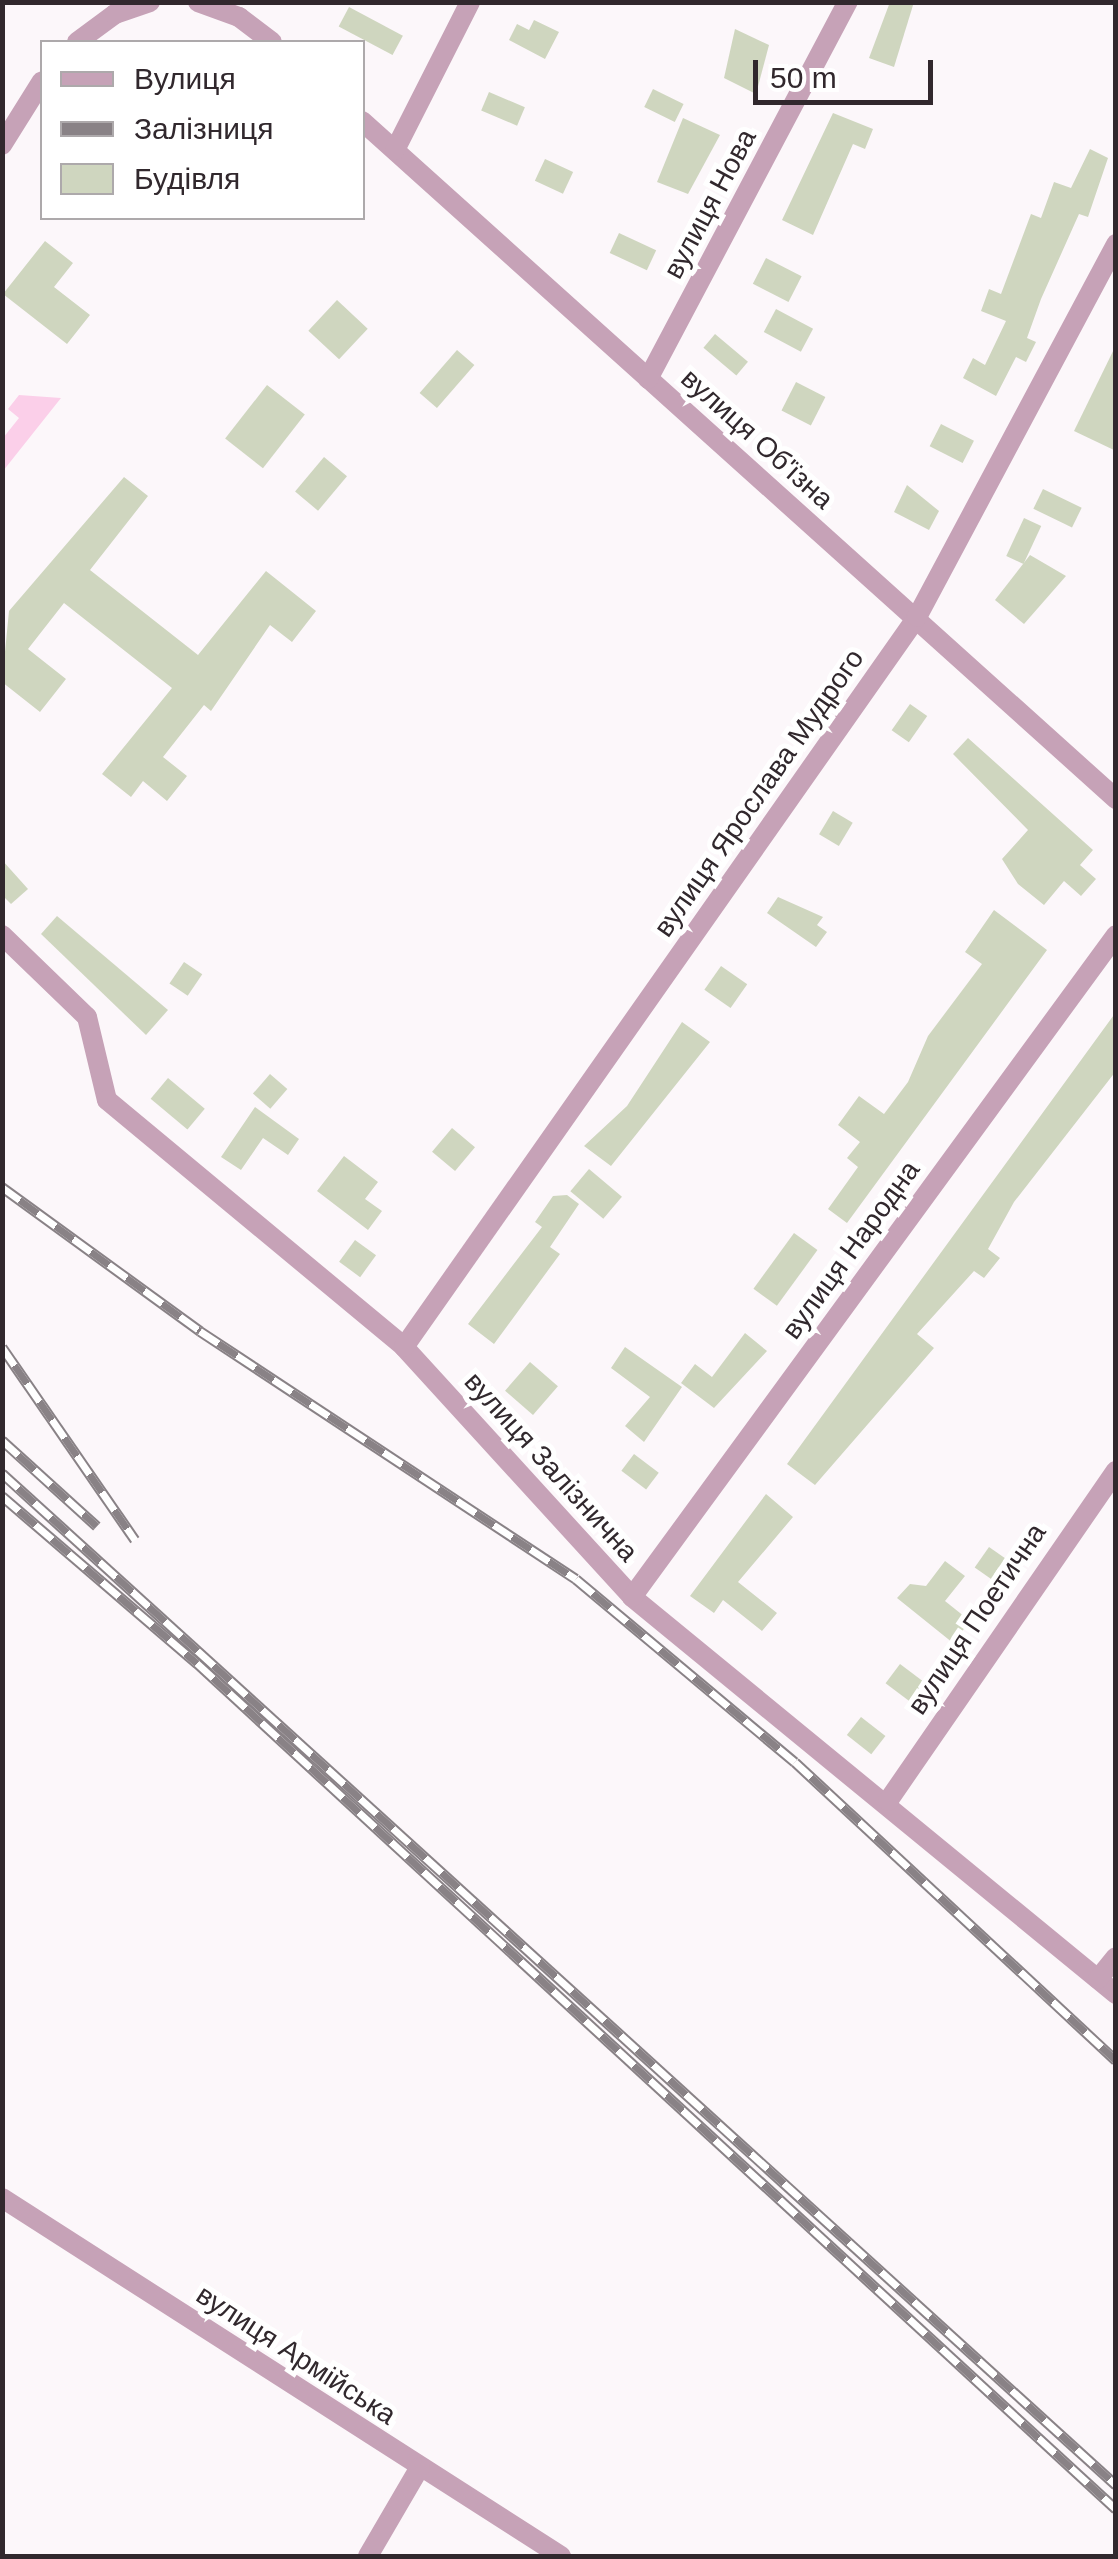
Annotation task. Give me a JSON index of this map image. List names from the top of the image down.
{
  "streets": {
    "street": [
      "вулиця Нова",
      "вулиця Об'їзна",
      "вулиця Ярослава Мудрого",
      "вулиця Народна",
      "вулиця Залізнична",
      "вулиця Поетична",
      "вулиця Армійська"
    ]
  },
  "crossings": [
    ["вулиця Нова", "вулиця Об'їзна"],
    ["вулиця Об'їзна", "вулиця Ярослава Мудрого"],
    ["вулиця Ярослава Мудрого", "вулиця Залізнична"],
    ["вулиця Народна", "вулиця Залізнична"],
    ["вулиця Залізнична", "вулиця Поетична"]
  ],
  "legend": ["Вулиця", "Залізниця", "Будівля"],
  "scale_bar": "50 m"
}
